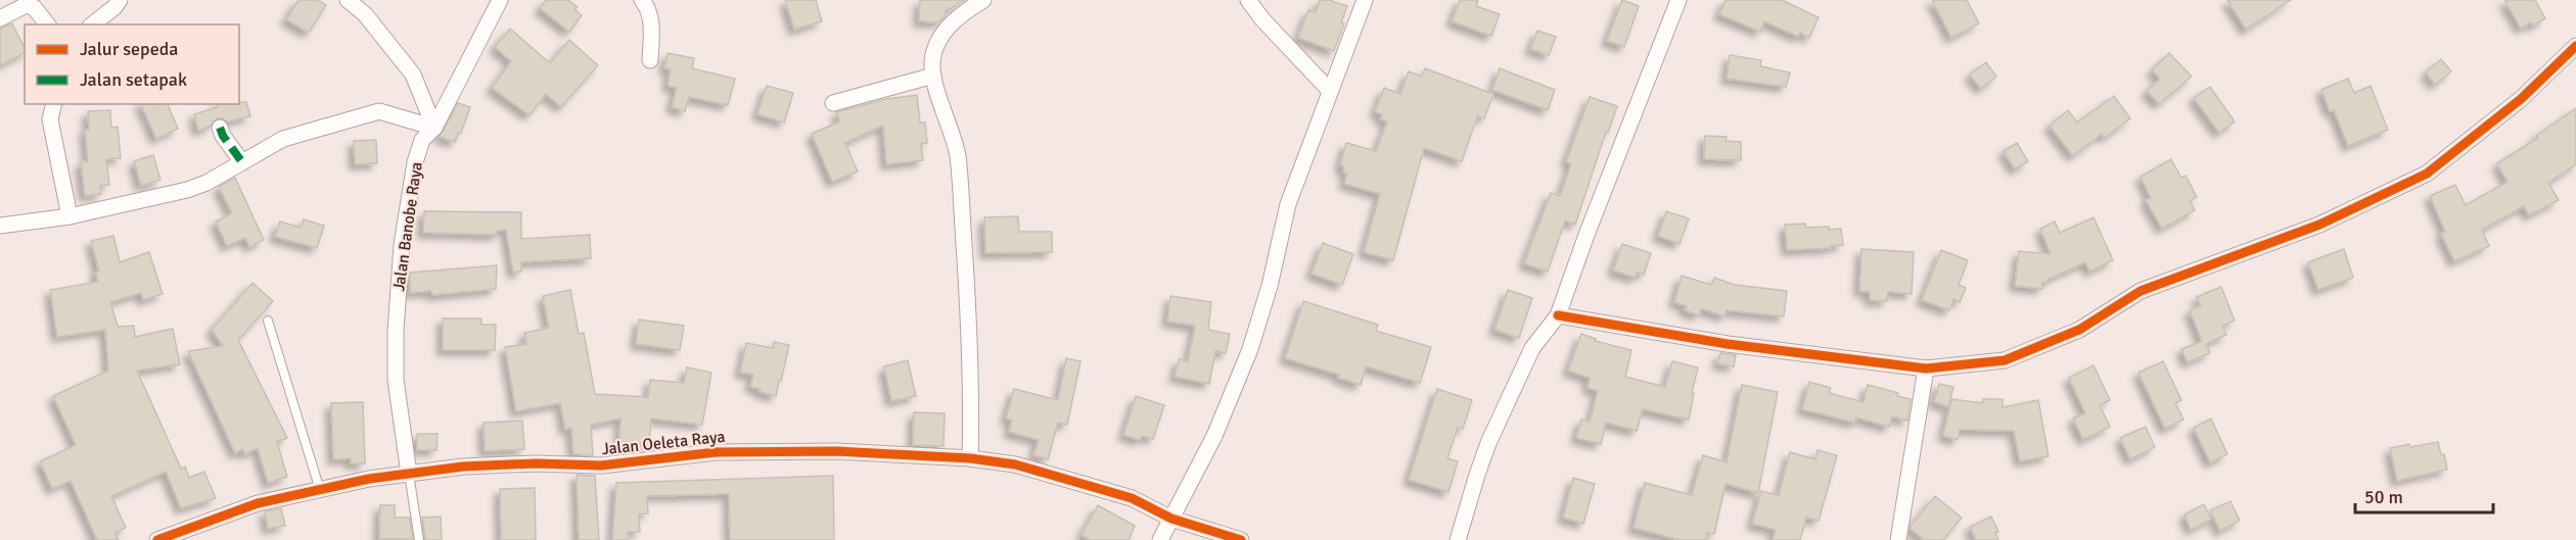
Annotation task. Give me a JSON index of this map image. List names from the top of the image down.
{
  "streets": {
    "street": ["Jalan Banobe Raya", "Jalan Oeleta Raya"]
  },
  "crossings": [
    ["Jalan Banobe Raya", "Jalan Oeleta Raya"]
  ],
  "legend": ["Jalur sepeda", "Jalan setapak"],
  "scale_bar": "50 m"
}
